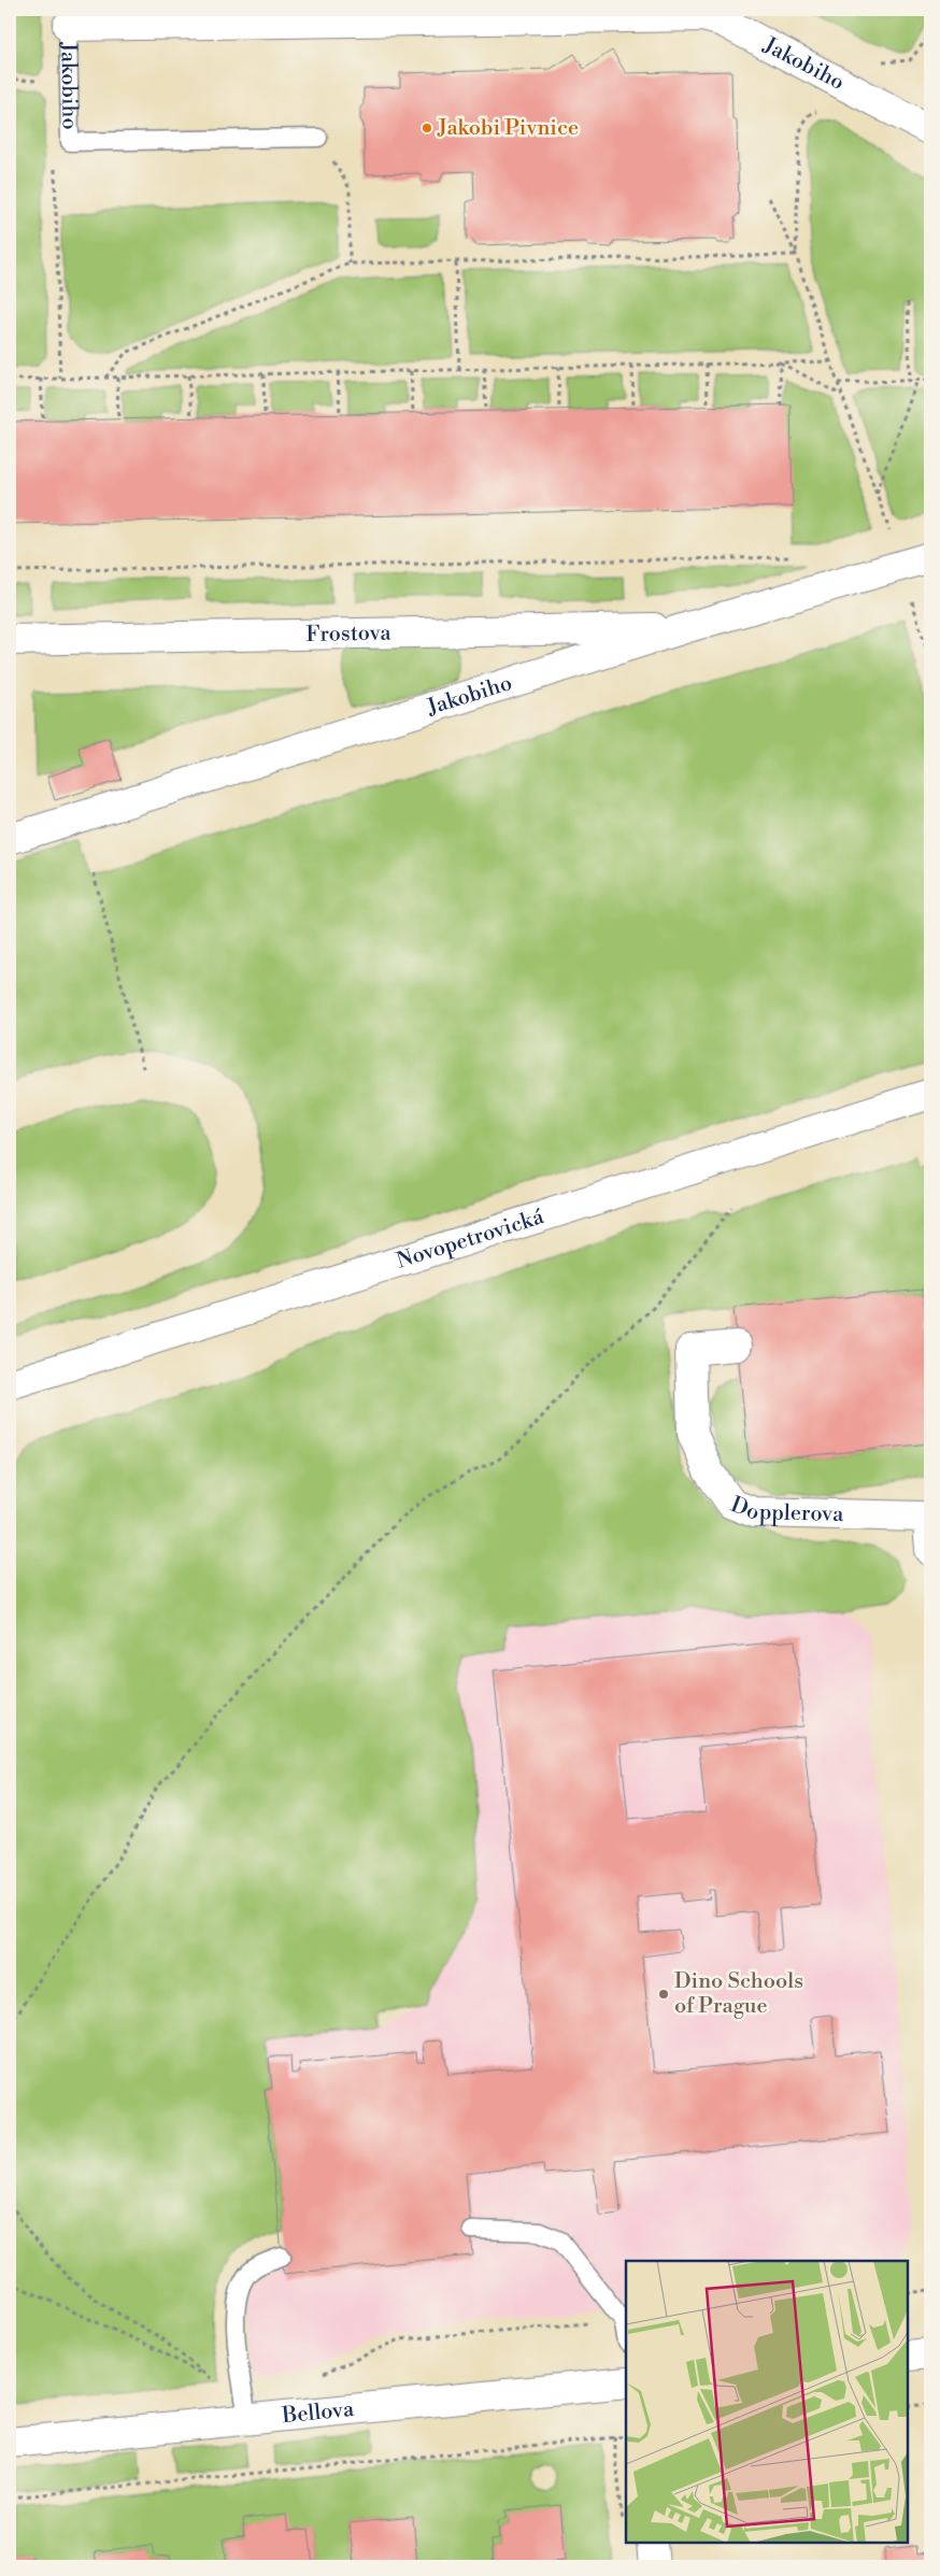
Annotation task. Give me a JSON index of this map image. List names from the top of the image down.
{
  "streets": {
    "street": [
      "Jakobiho",
      "Frostova",
      "Novopetrovická",
      "Dopplerova",
      "Bellova"
    ]
  },
  "crossings": [
    ["Jakobiho", "Frostova"]
  ],
  "places": ["Jakobi Pivnice", "Dino Schools of Prague"]
}
